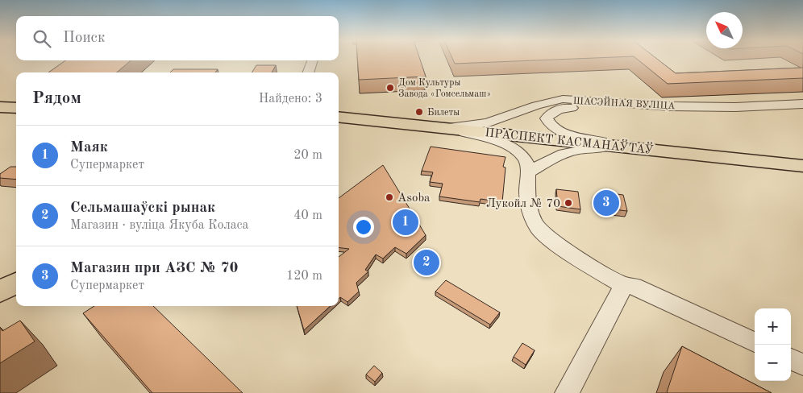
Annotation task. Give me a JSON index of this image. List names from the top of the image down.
{
  "streets": {
    "main road": ["ПРАСПЕКТ КАСМАНАЎТАЎ"],
    "street": ["ШАСЭЙНАЯ ВУЛІЦА"]
  },
  "crossings": [
    ["ШАСЭЙНАЯ ВУЛІЦА", "ПРАСПЕКТ КАСМАНАЎТАЎ"]
  ],
  "places": [
    "Дом Культуры Завода «Гомсельмаш»",
    "Билеты",
    "Asoba",
    "Лукойл № 70"
  ],
  "north": "top left",
  "page": {
    "search": "Поиск",
    "heading": ["Рядом", "Найдено: 3"],
    "list": [
      {
        "mark": "1",
        "name": "Маяк",
        "note": "Супермаркет",
        "value": "20 m"
      },
      {
        "mark": "2",
        "name": "Сельмашаўскі рынак",
        "note": "Магазин · вуліца Якуба Коласа",
        "value": "40 m"
      },
      {
        "mark": "3",
        "name": "Магазин при АЗС № 70",
        "note": "Супермаркет",
        "value": "120 m"
      }
    ],
    "pins": ["3", "1", "2"],
    "map_buttons": ["+", "−"]
  }
}
